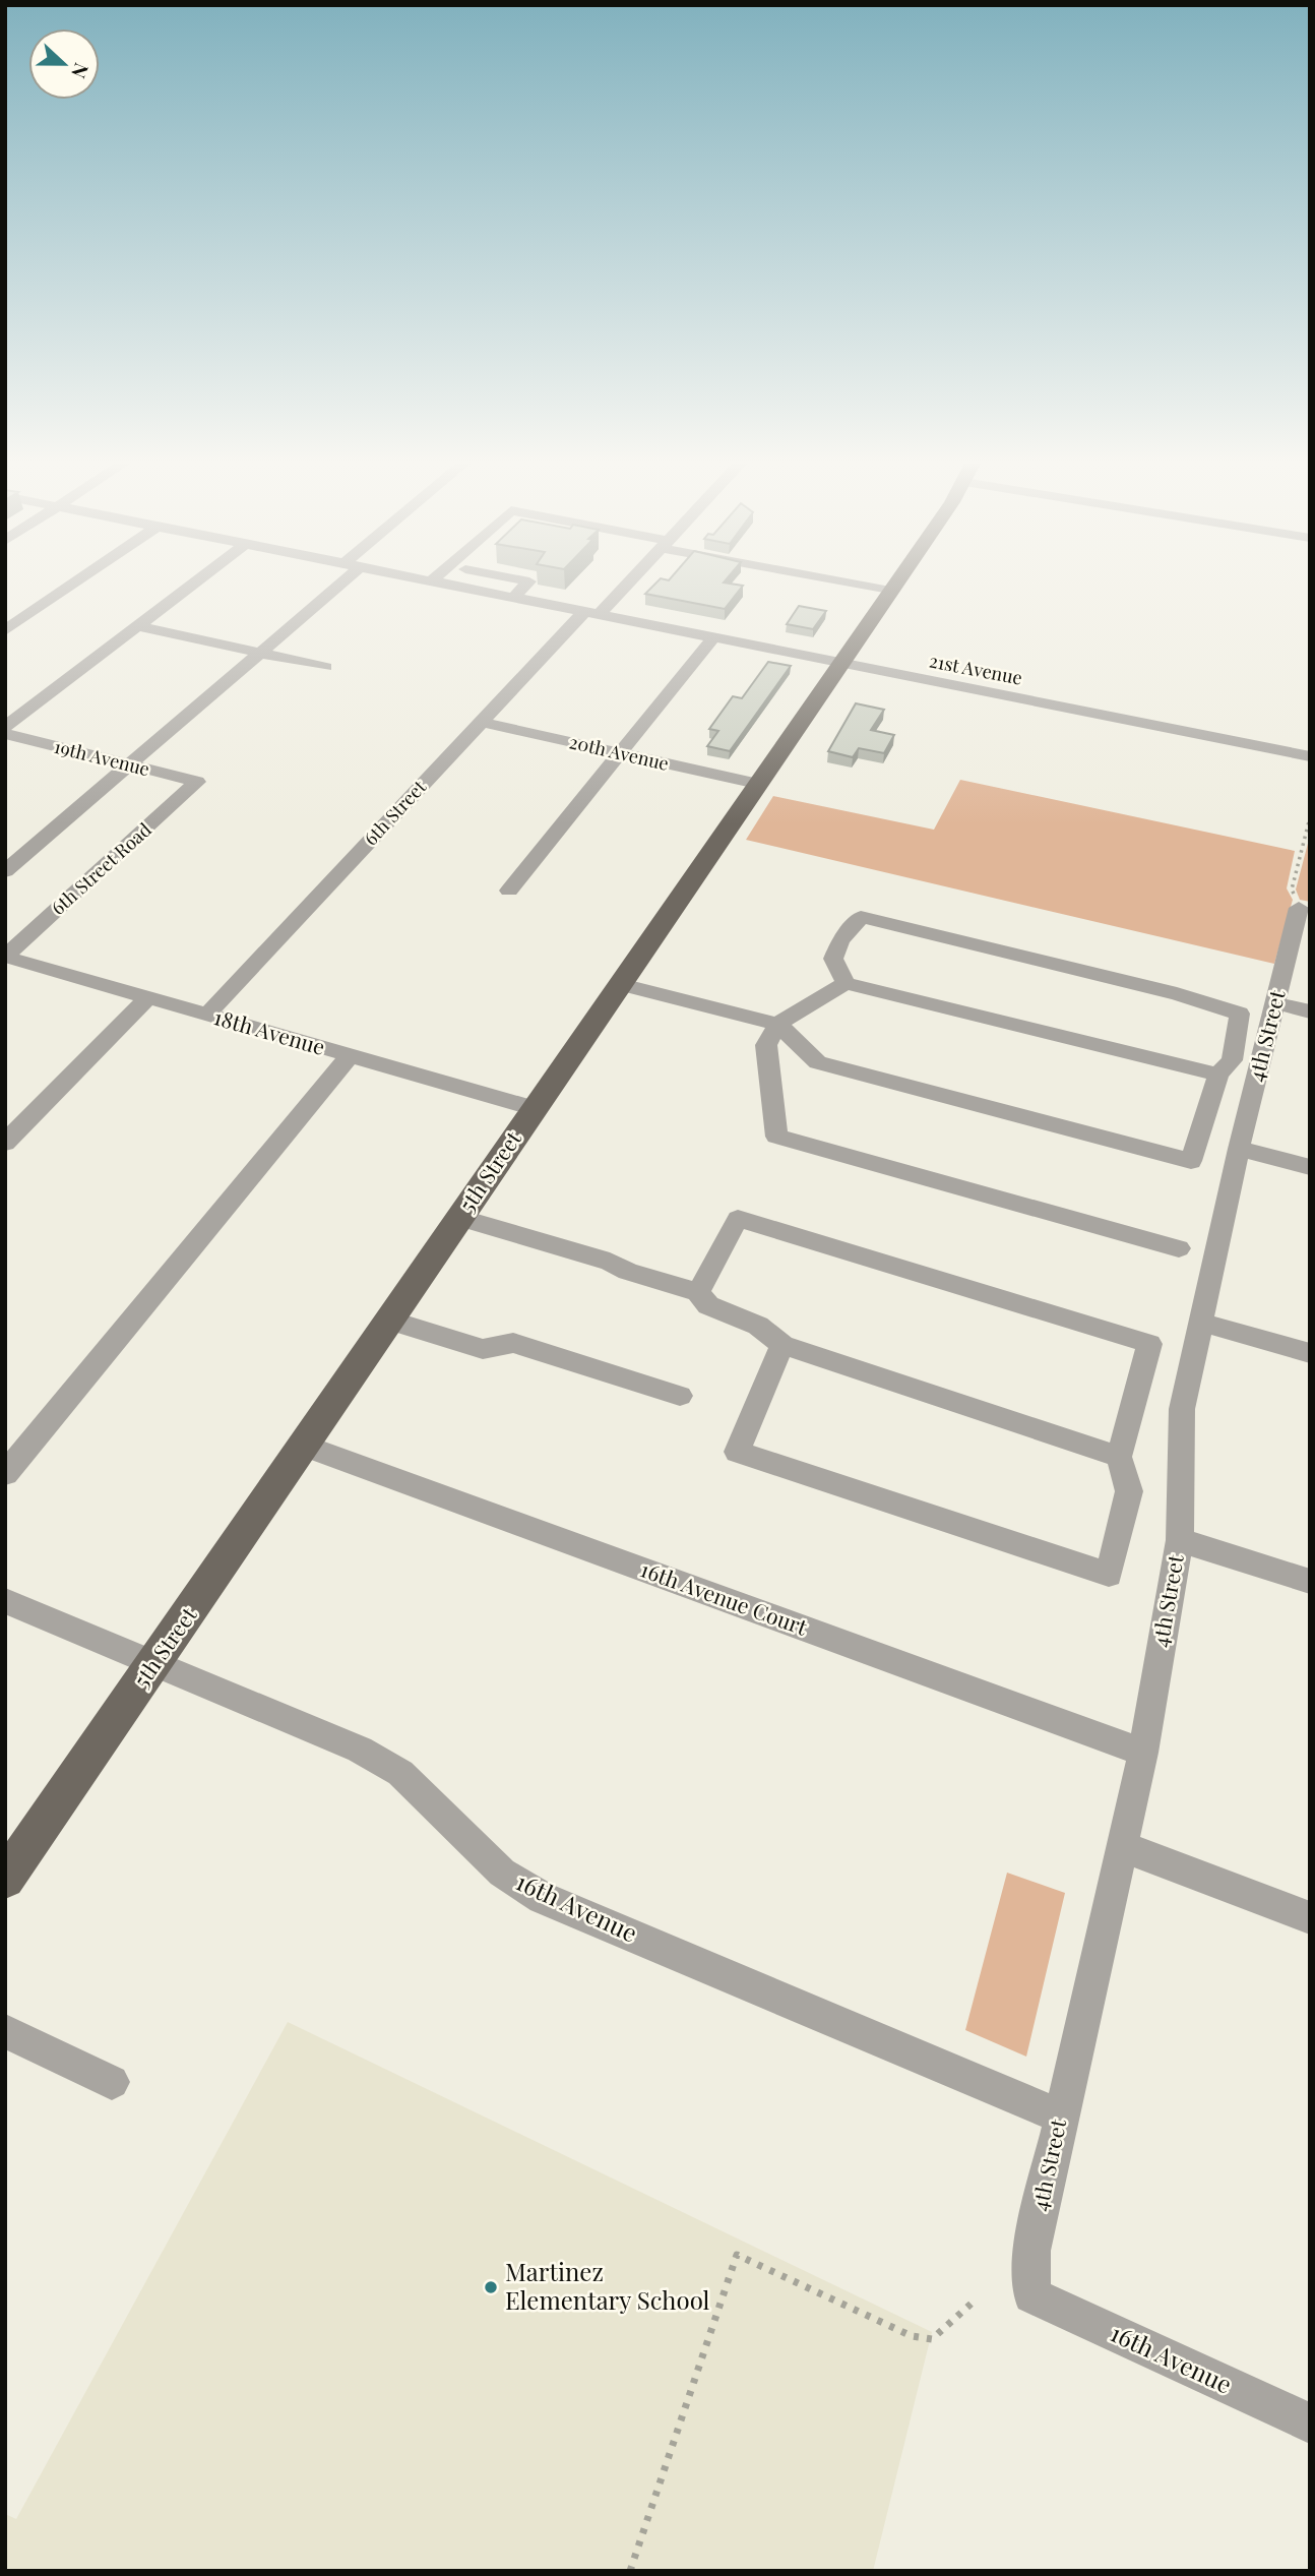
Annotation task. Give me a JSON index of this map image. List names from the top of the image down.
{
  "streets": {
    "main road": ["5th Street"],
    "street": [
      "21st Avenue",
      "20th Avenue",
      "19th Avenue",
      "6th Street",
      "6th Street Road",
      "18th Avenue",
      "4th Street",
      "16th Avenue Court",
      "16th Avenue"
    ]
  },
  "crossings": [
    ["21st Avenue", "6th Street"],
    ["21st Avenue", "5th Street"],
    ["20th Avenue", "6th Street"],
    ["20th Avenue", "5th Street"],
    ["19th Avenue", "6th Street Road"],
    ["6th Street", "18th Avenue"],
    ["6th Street Road", "18th Avenue"],
    ["18th Avenue", "5th Street"],
    ["4th Street", "16th Avenue Court"],
    ["4th Street", "16th Avenue"],
    ["5th Street", "16th Avenue Court"],
    ["5th Street", "16th Avenue"]
  ],
  "places": ["Martinez Elementary School"],
  "north": "right"
}
